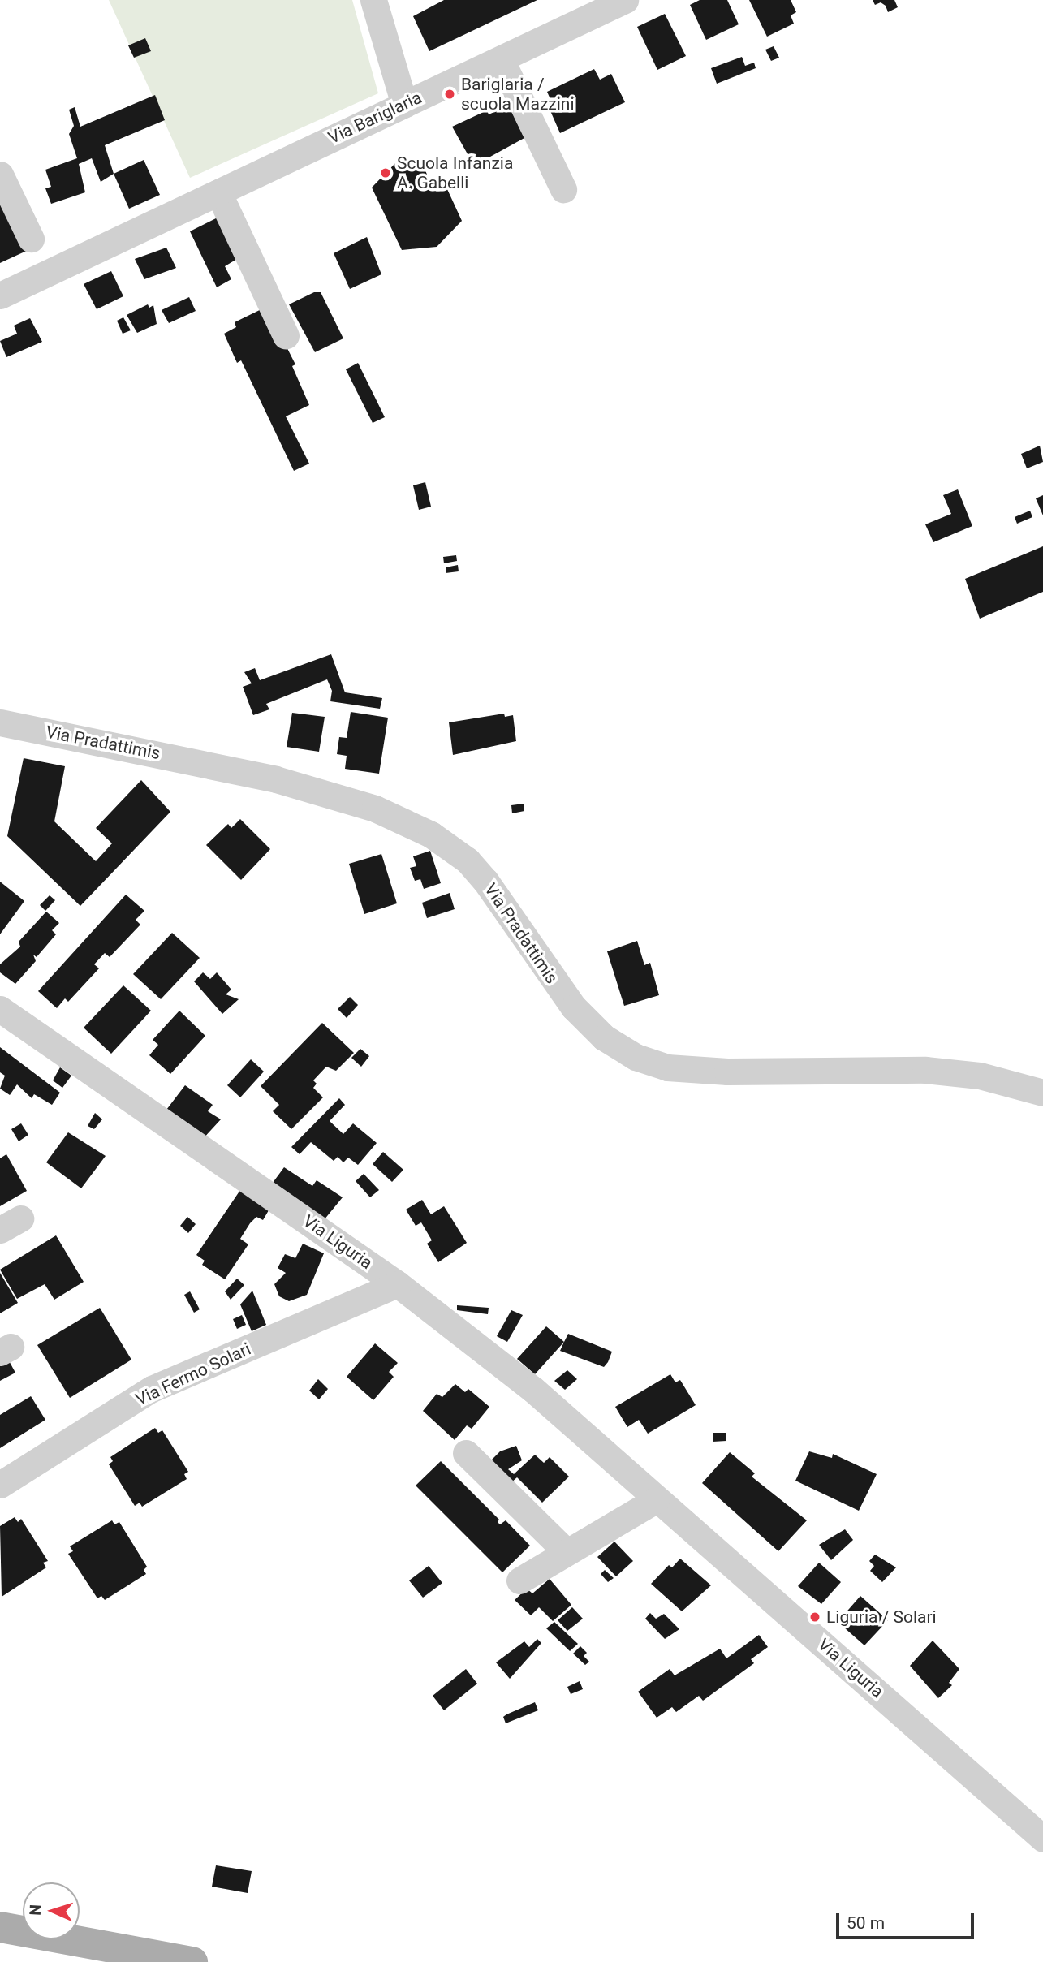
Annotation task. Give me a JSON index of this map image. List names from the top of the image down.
{
  "streets": {
    "street": [
      "Via Bariglaria",
      "Via Pradattimis",
      "Via Liguria",
      "Via Fermo Solari"
    ]
  },
  "crossings": [
    ["Via Liguria", "Via Fermo Solari"]
  ],
  "places": ["Bariglaria / scuola Mazzini", "Scuola Infanzia A. Gabelli", "Liguria / Solari"],
  "scale_bar": "50 m",
  "north": "left"
}
